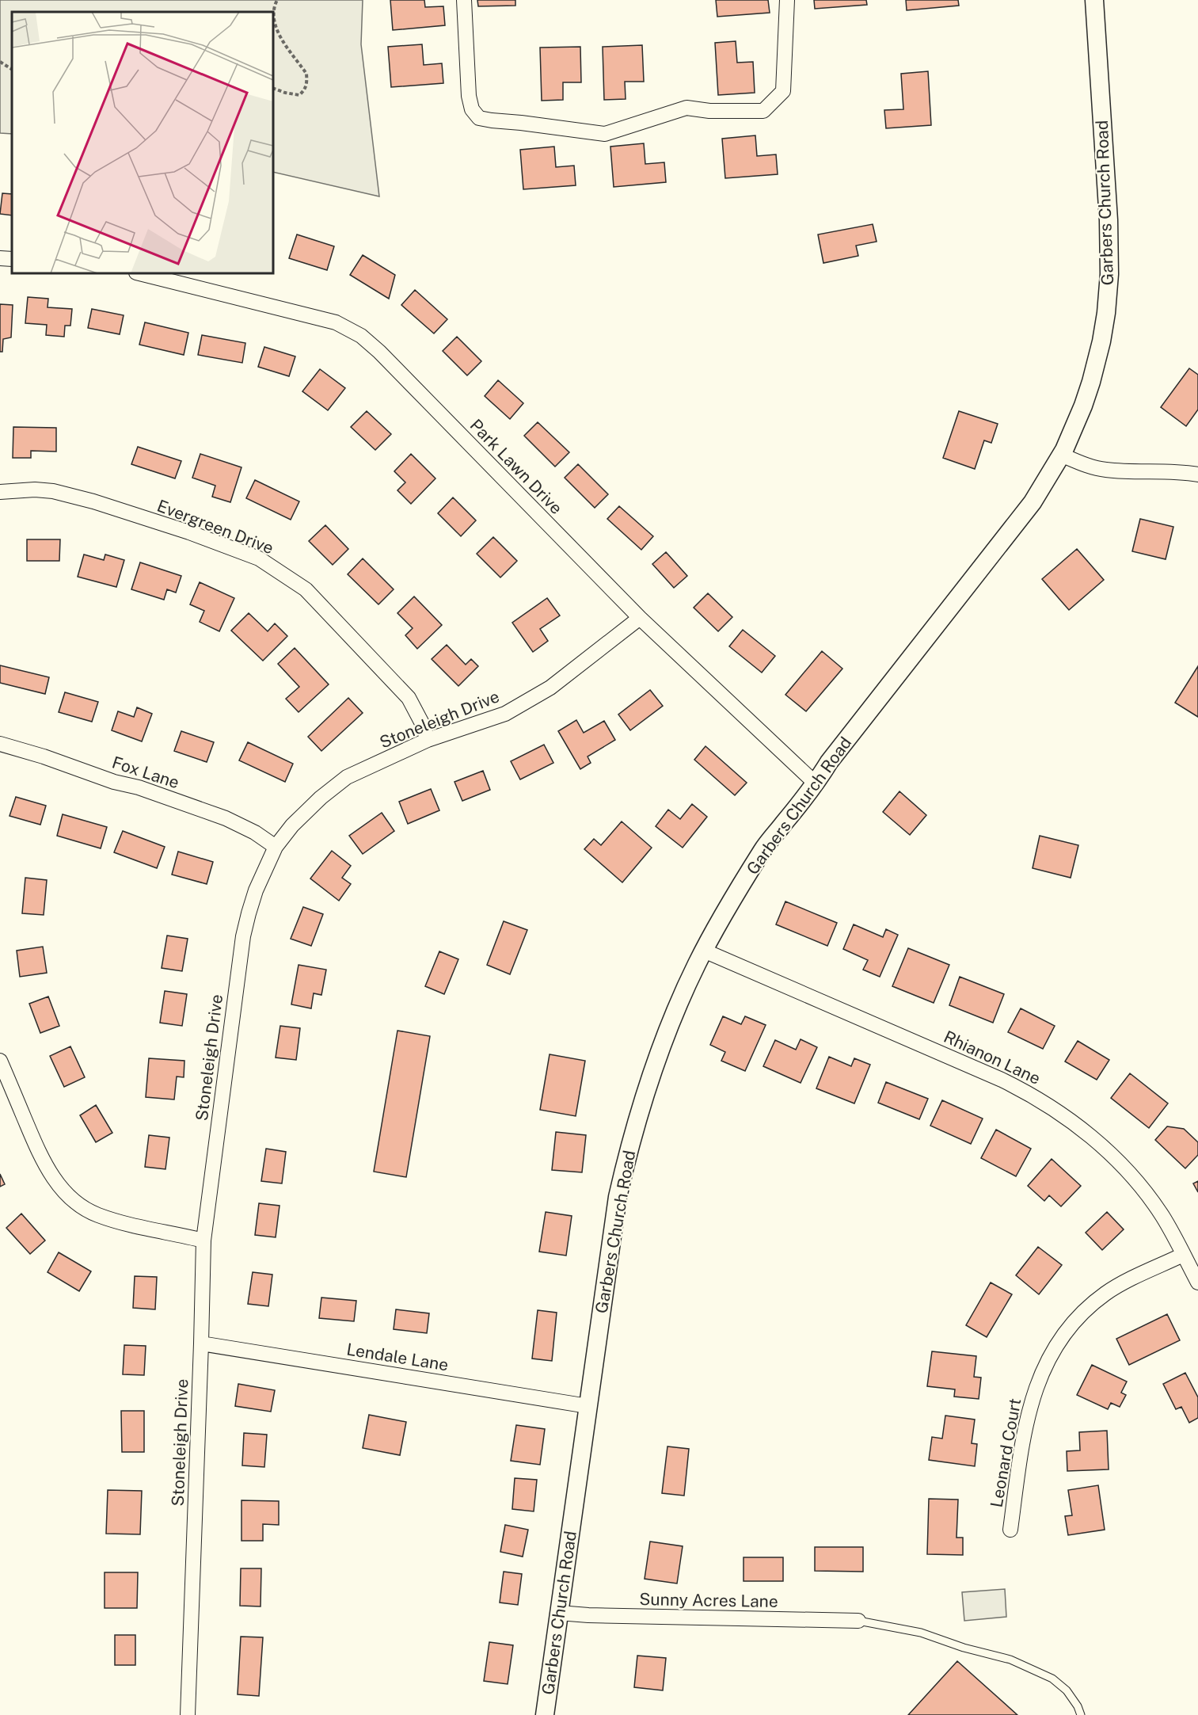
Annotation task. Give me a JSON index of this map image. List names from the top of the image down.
{
  "streets": {
    "street": [
      "Garbers Church Road",
      "Park Lawn Drive",
      "Evergreen Drive",
      "Stoneleigh Drive",
      "Fox Lane",
      "Rhianon Lane",
      "Lendale Lane",
      "Leonard Court",
      "Sunny Acres Lane"
    ]
  },
  "crossings": [
    ["Garbers Church Road", "Park Lawn Drive"],
    ["Garbers Church Road", "Rhianon Lane"],
    ["Garbers Church Road", "Lendale Lane"],
    ["Garbers Church Road", "Sunny Acres Lane"],
    ["Park Lawn Drive", "Stoneleigh Drive"],
    ["Evergreen Drive", "Stoneleigh Drive"],
    ["Stoneleigh Drive", "Fox Lane"],
    ["Stoneleigh Drive", "Lendale Lane"],
    ["Rhianon Lane", "Leonard Court"]
  ]
}
